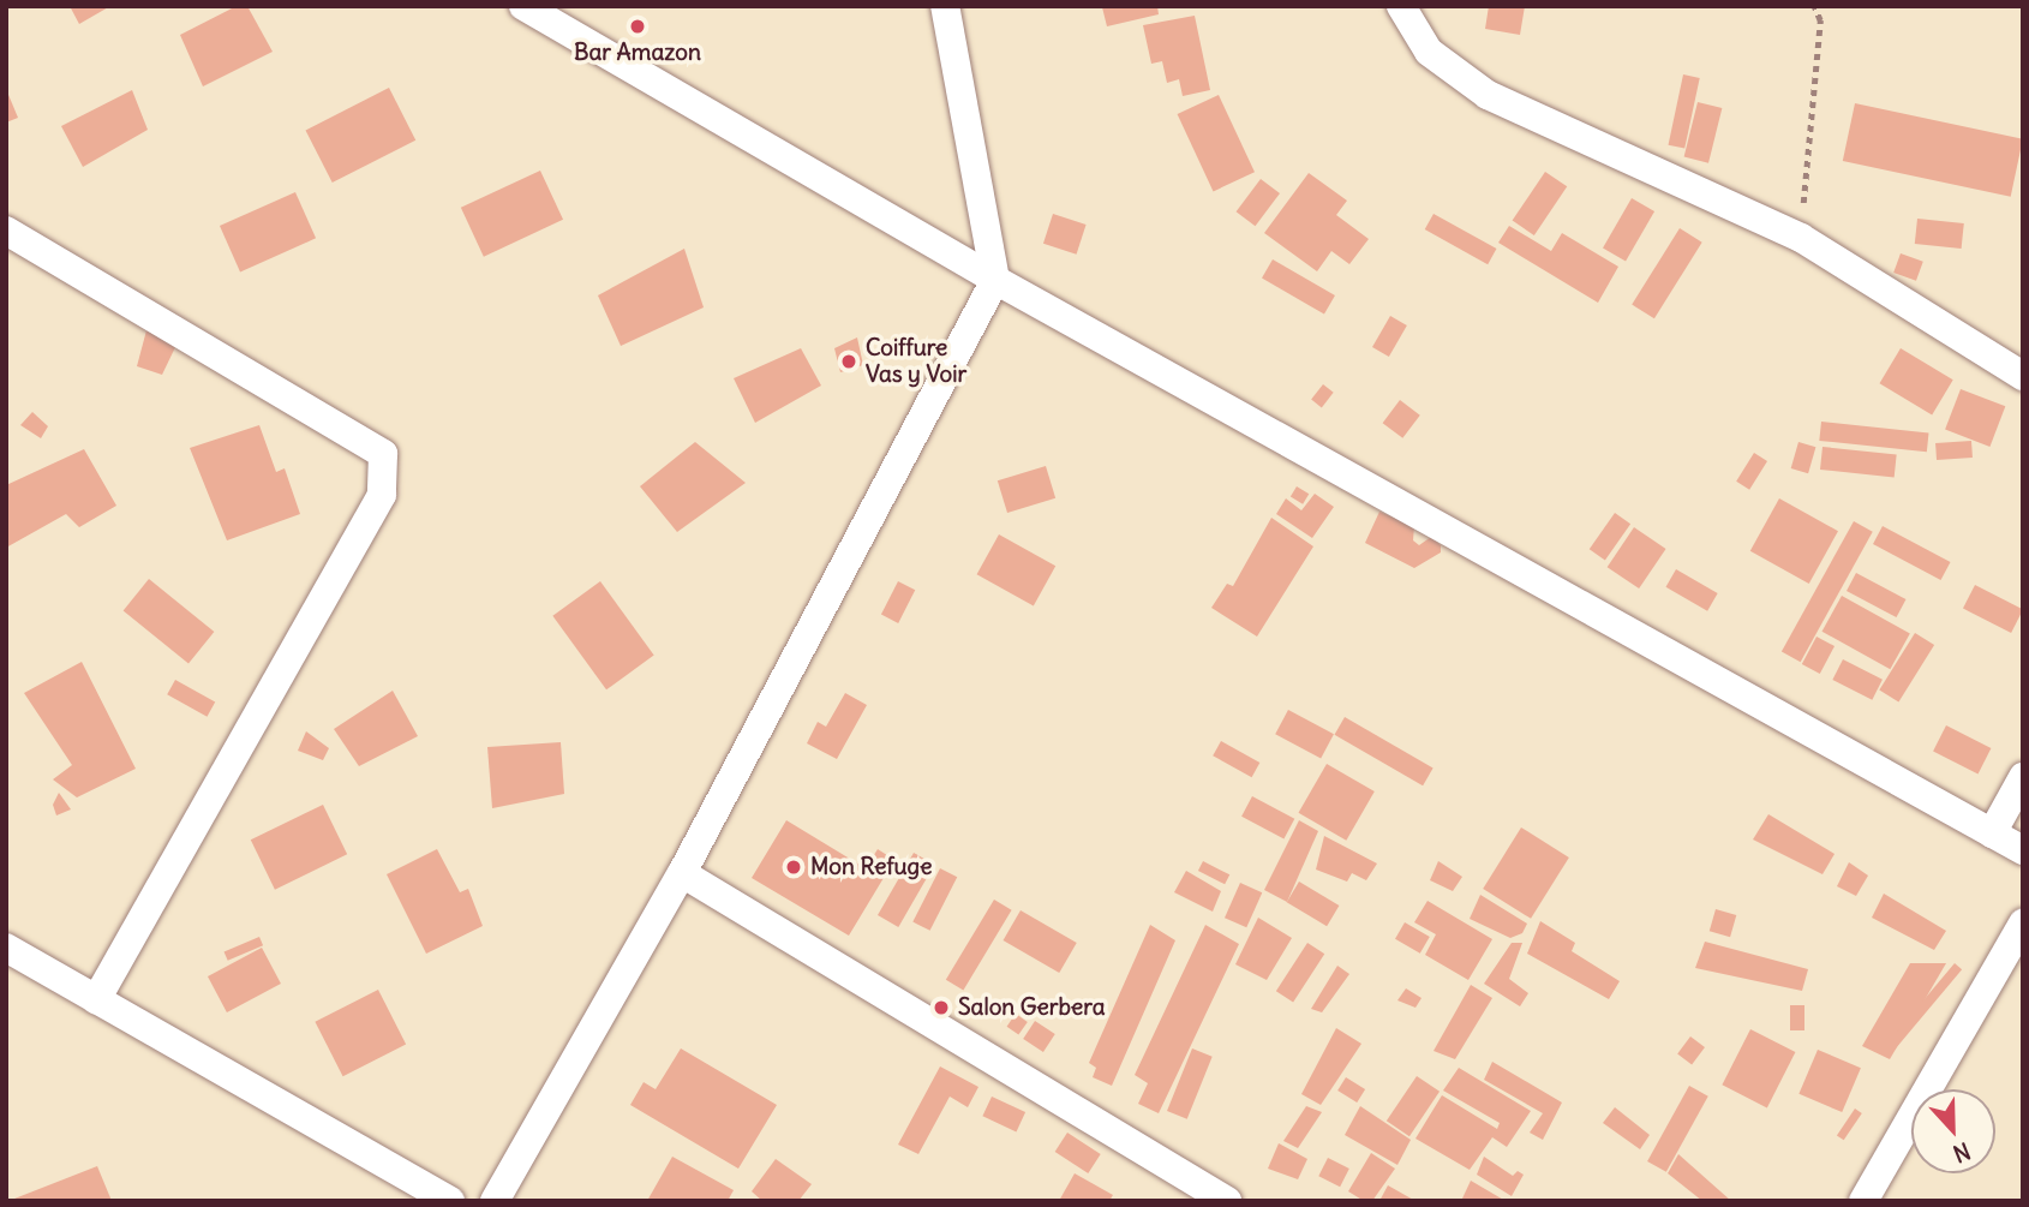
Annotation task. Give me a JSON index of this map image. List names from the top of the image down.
{
  "places": [
    "Bar Amazon",
    "Coiffure Vas y Voir",
    "Mon Refuge",
    "Salon Gerbera"
  ],
  "north": "bottom"
}
